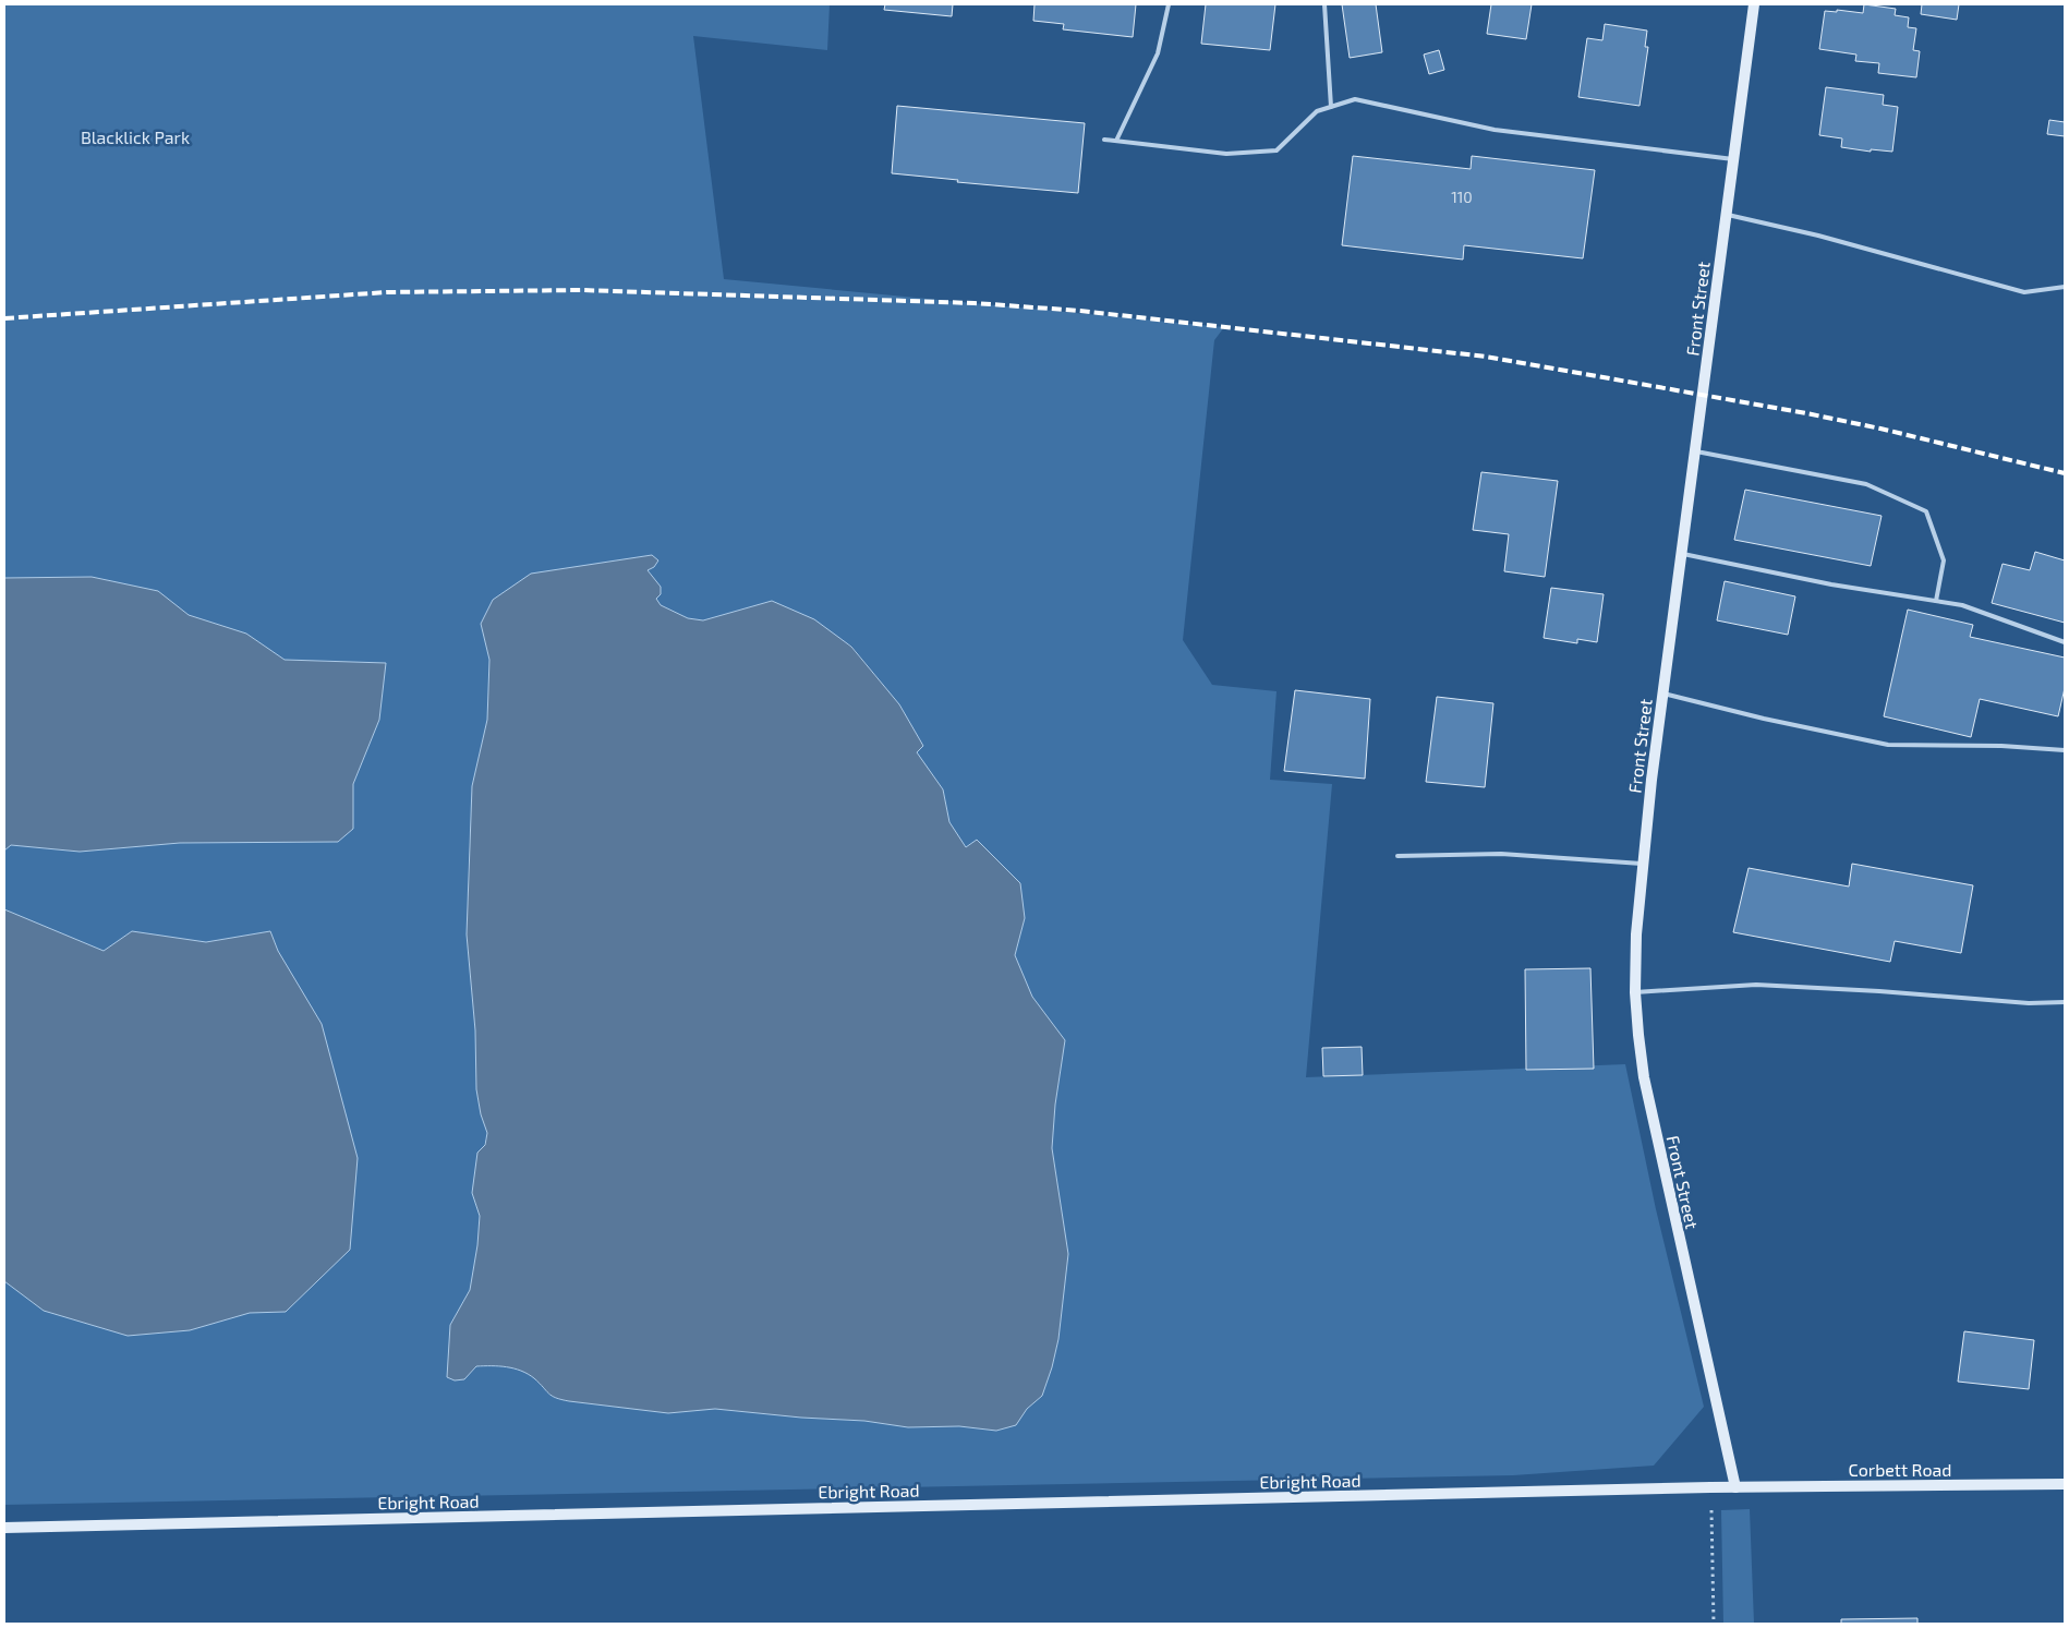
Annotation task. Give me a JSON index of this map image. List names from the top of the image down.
{
  "streets": {
    "street": ["Front Street", "Corbett Road", "Ebright Road"]
  },
  "crossings": [
    ["Front Street", "Corbett Road"],
    ["Front Street", "Ebright Road"],
    ["Corbett Road", "Ebright Road"]
  ],
  "parks": ["Blacklick Park"],
  "house_numbers": ["110"]
}
